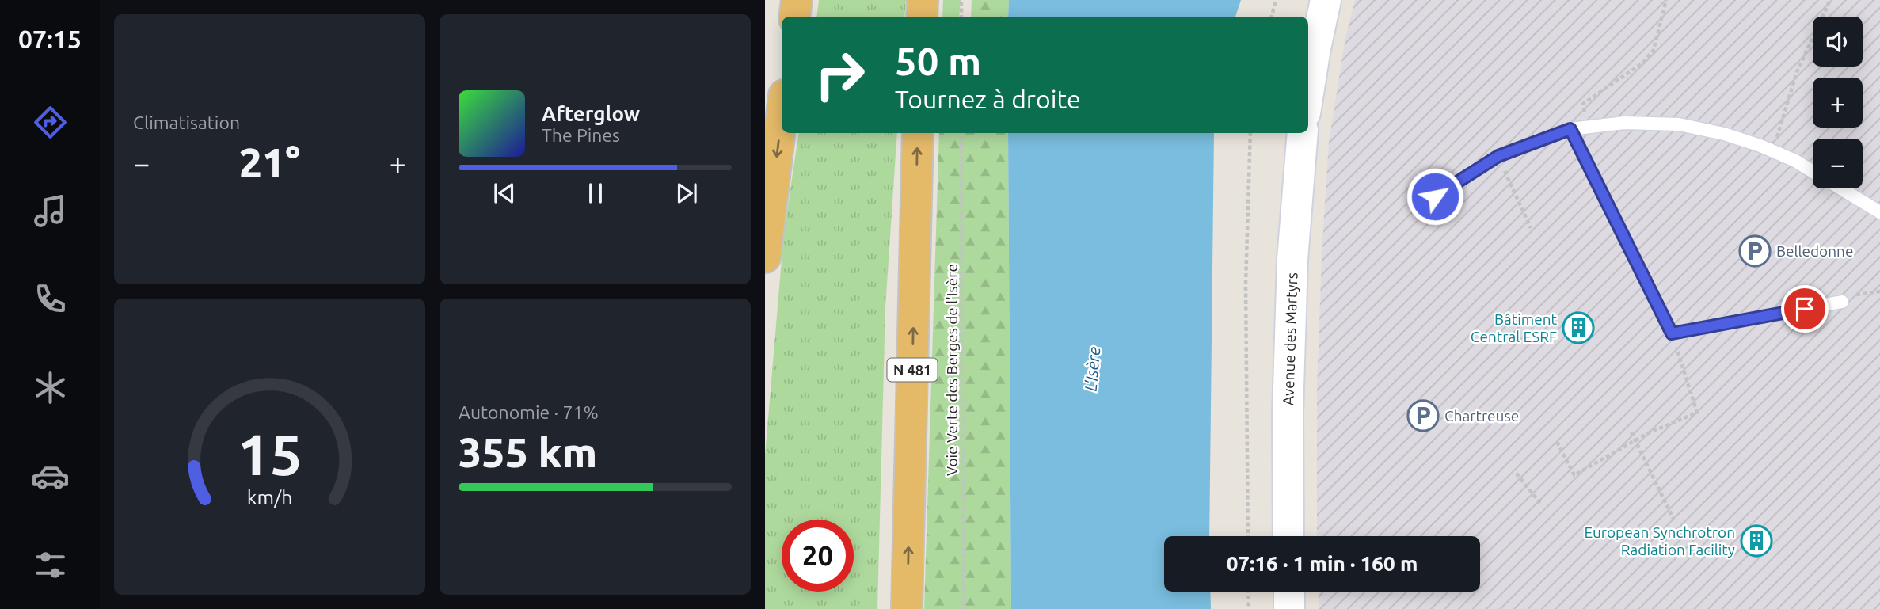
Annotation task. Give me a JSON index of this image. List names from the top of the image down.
{
  "streets": {
    "highway": ["N 481"],
    "main road": ["Avenue des Martyrs"],
    "path": ["Voie Verte des Berges de l'Isère"]
  },
  "water": ["L'Isère"],
  "places": {
    "parking": ["Belledonne", "Chartreuse"],
    "building": ["Bâtiment Central ESRF", "European Synchrotron Radiation Facility"]
  },
  "page": {
    "tabs": "07:15",
    "tile": [
      "Climatisation",
      ["Autonomie · 71%", "355 km"]
    ],
    "map_buttons": ["+", "−"],
    "turn": ["50 m", "Tournez à droite"],
    "song": ["Afterglow", "The Pines"],
    "heat": ["−", "21°", "+"],
    "limit": "20",
    "trip": "07:16 · 1 min · 160 m",
    "gauge": ["15", "km/h"]
  }
}
